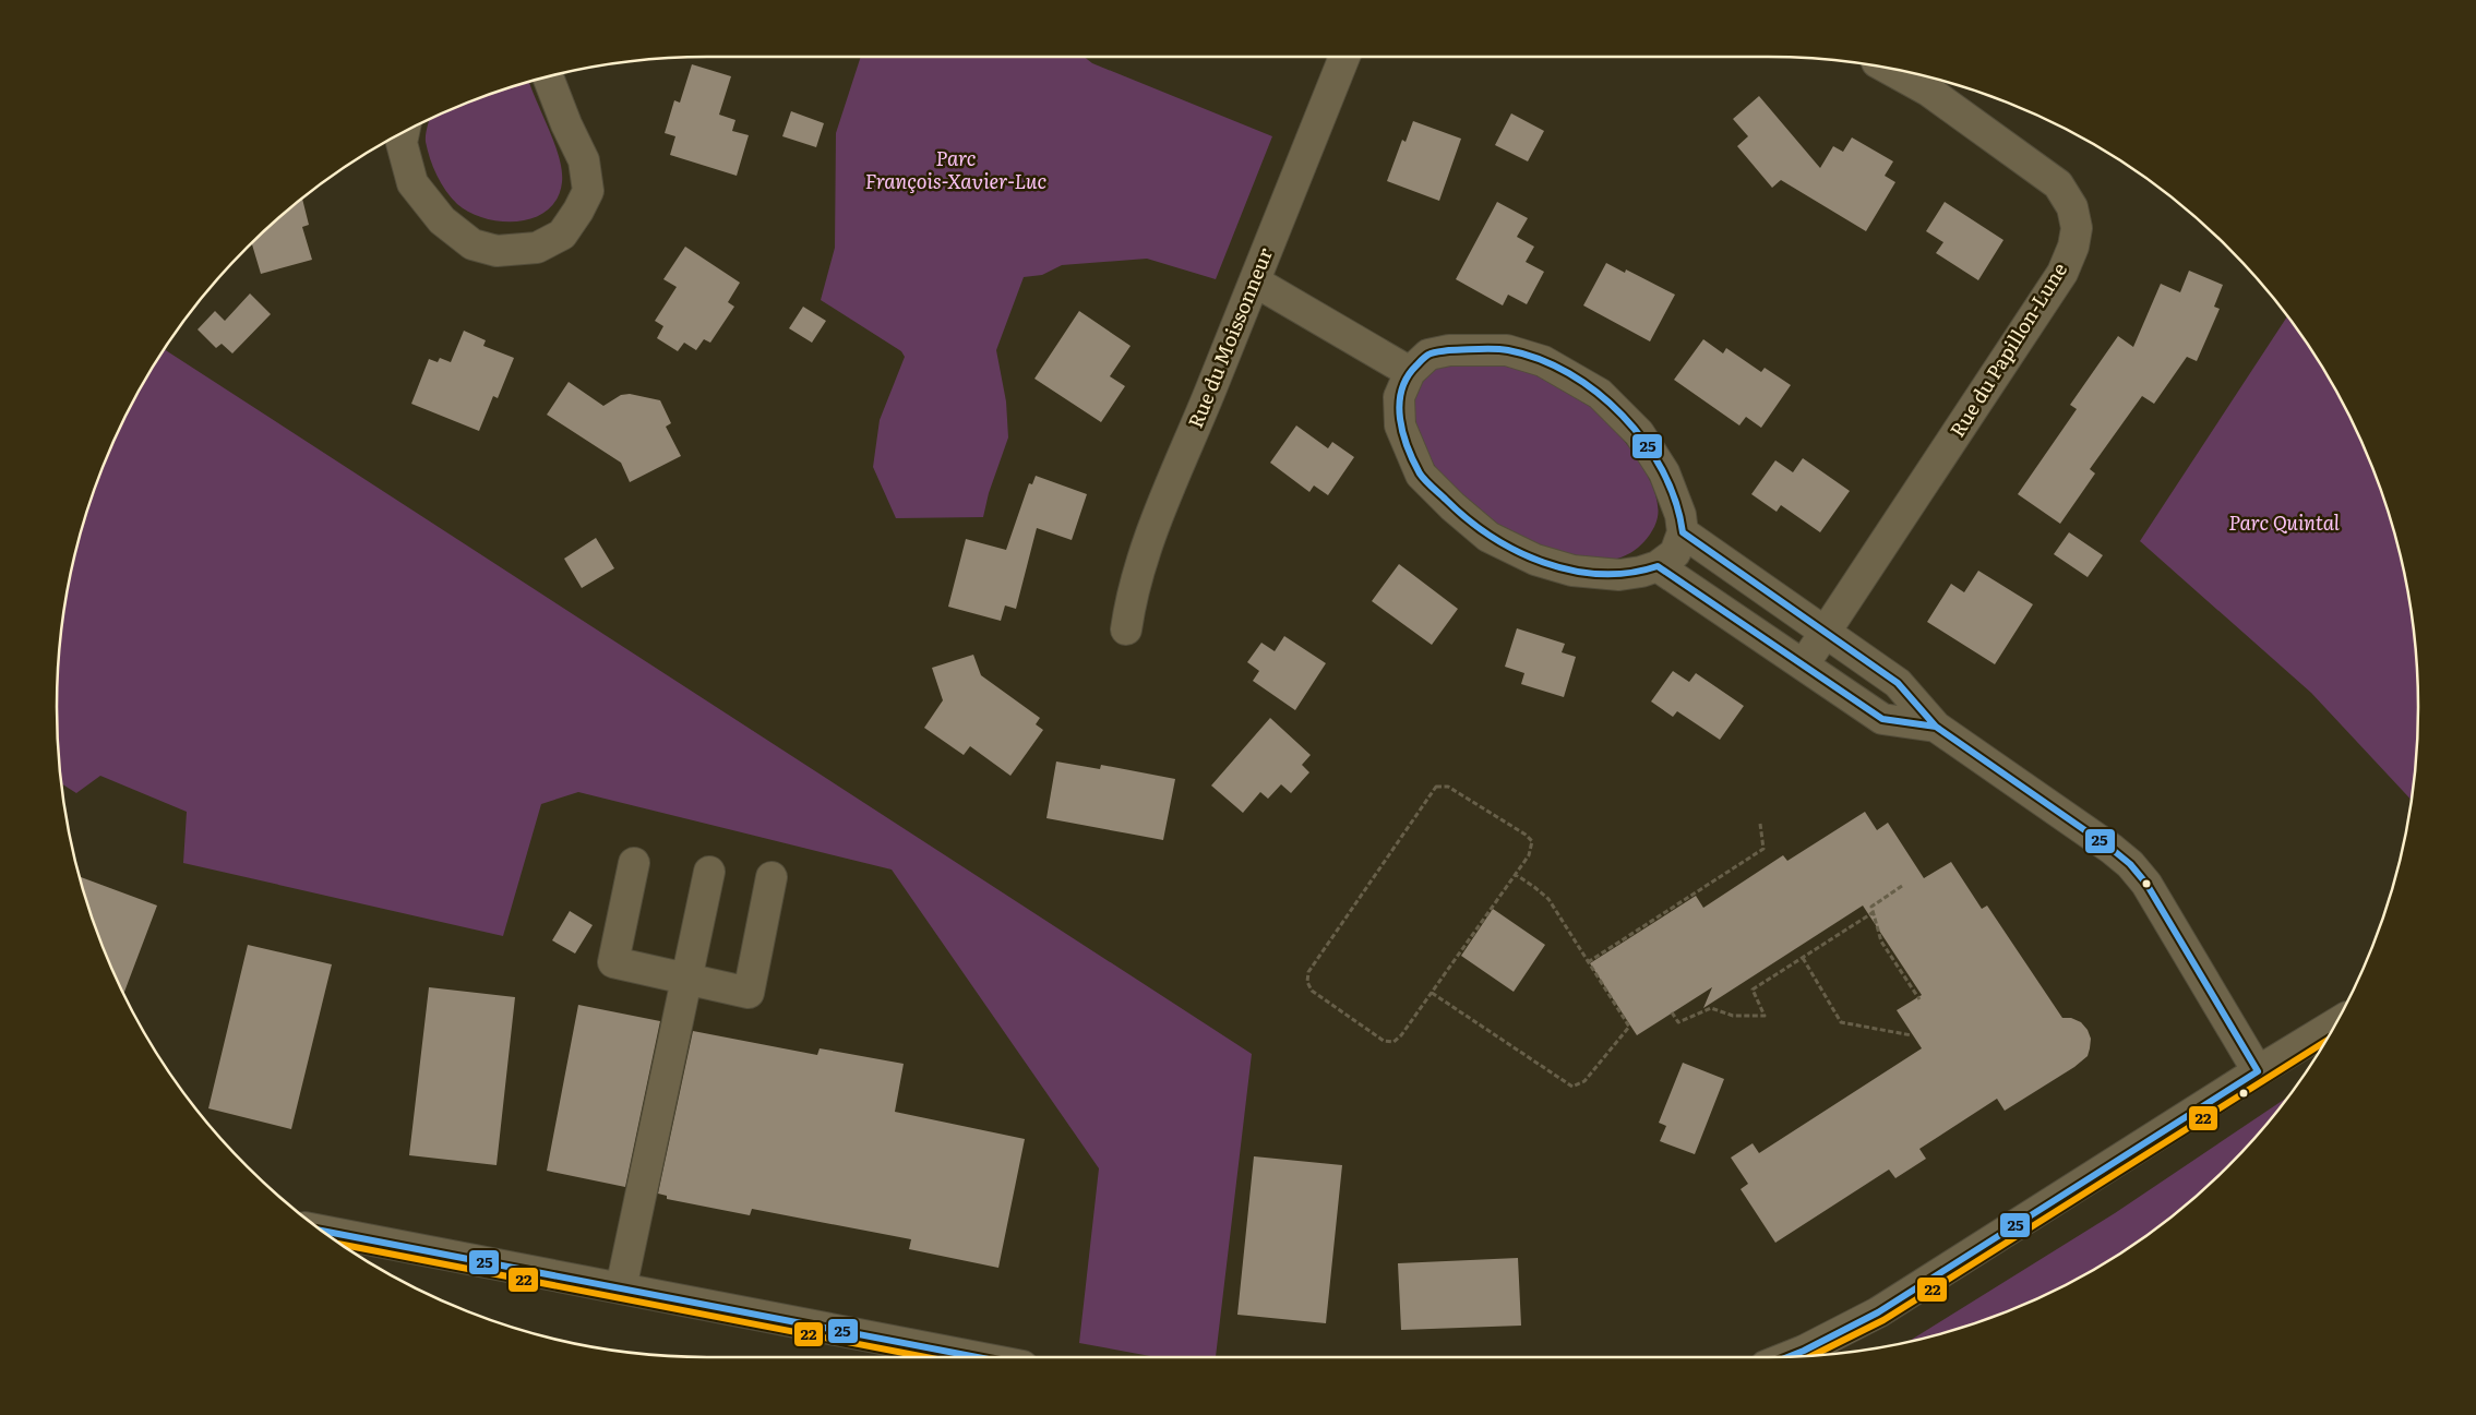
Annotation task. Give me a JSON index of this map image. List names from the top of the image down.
{
  "streets": {
    "street": ["Rue du Moissonneur", "Rue du Papillon-Lune"]
  },
  "parks": ["Parc François-Xavier-Luc", "Parc Quintal"],
  "lines": ["transit line 25", "transit line 22"]
}
